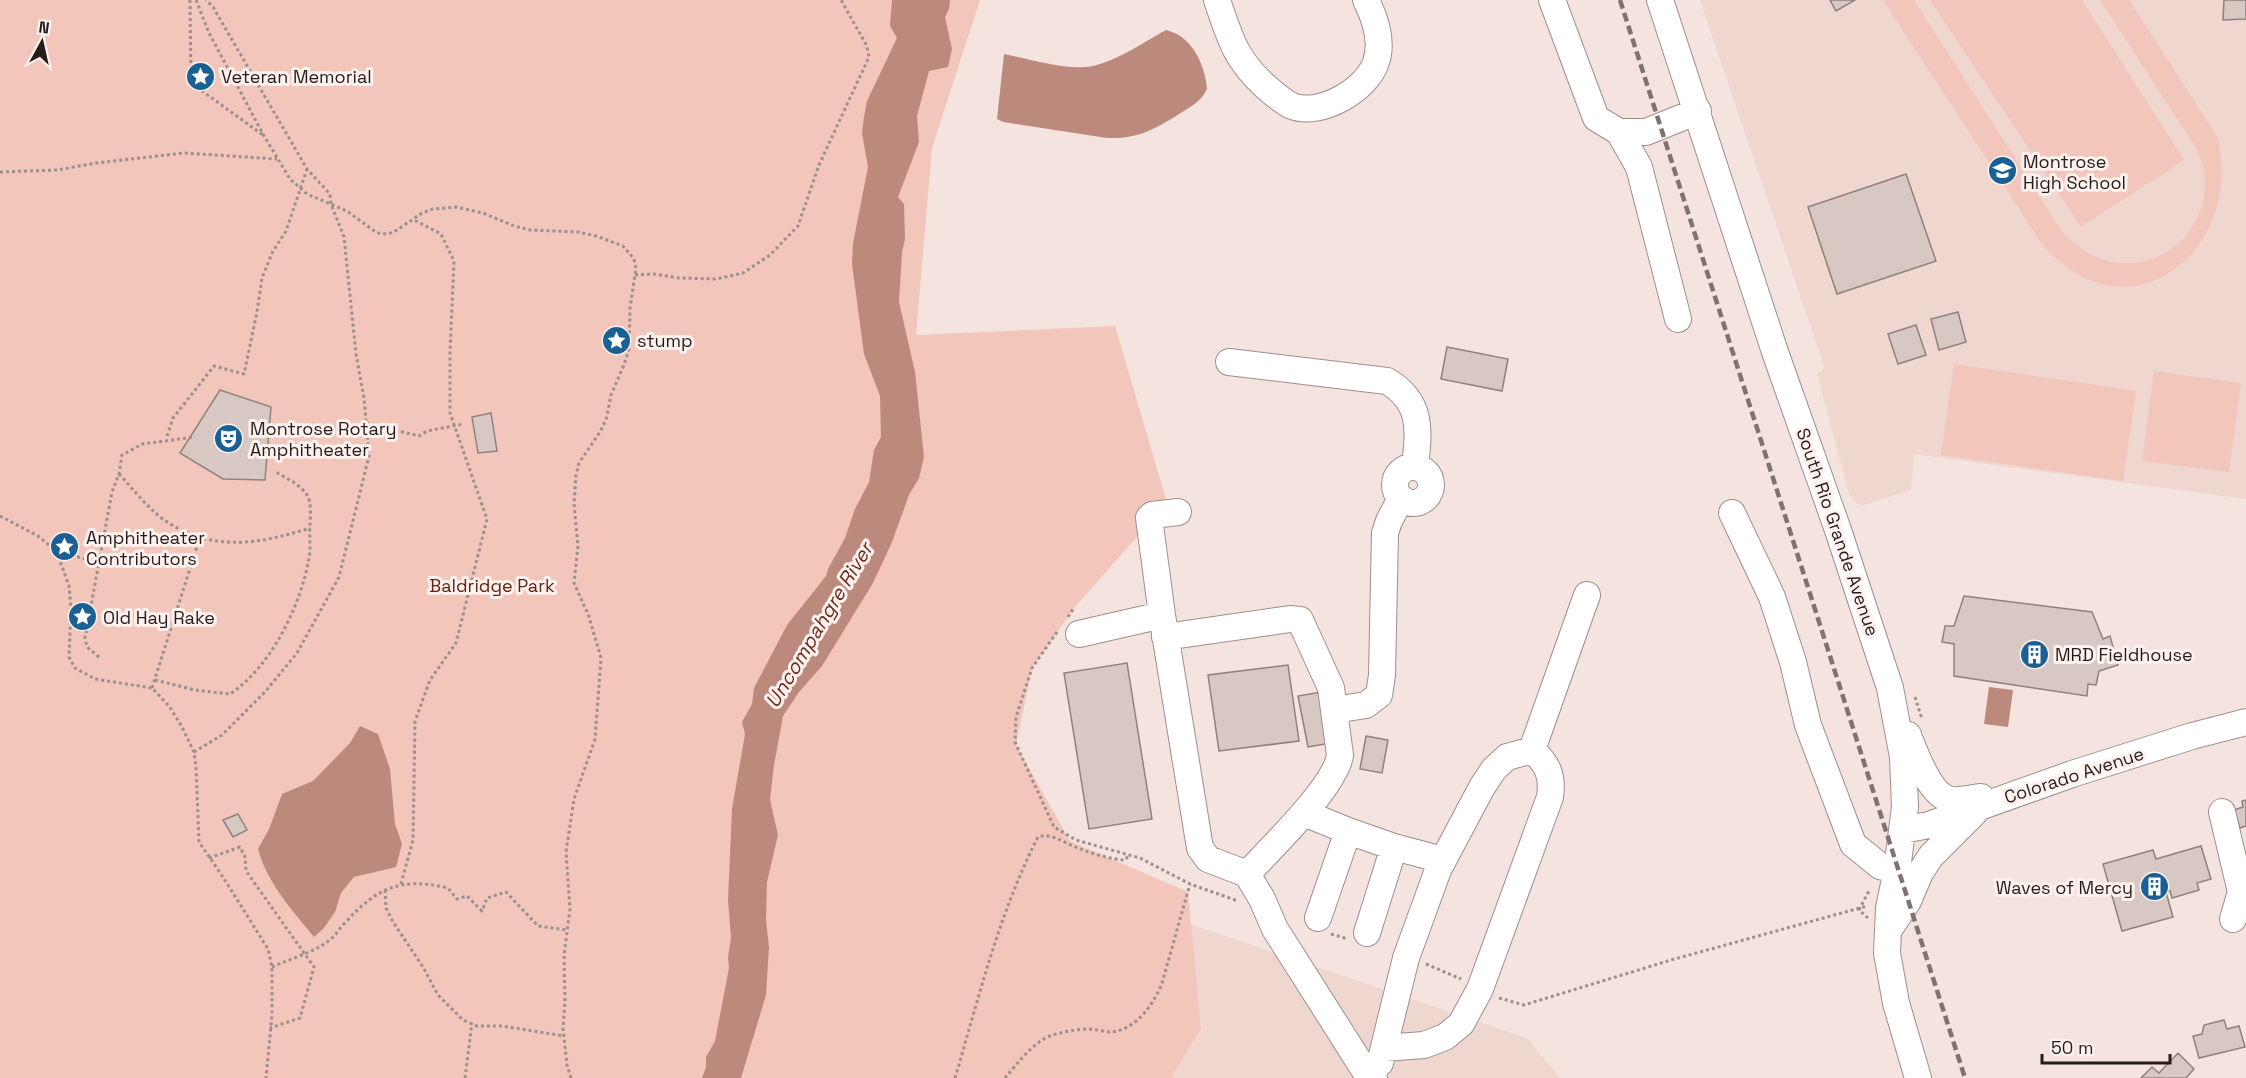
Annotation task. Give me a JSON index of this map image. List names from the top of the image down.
{
  "streets": {
    "street": ["South Rio Grande Avenue", "Colorado Avenue"]
  },
  "crossings": [
    ["South Rio Grande Avenue", "Colorado Avenue"]
  ],
  "water": ["Uncompahgre River"],
  "parks": ["Baldridge Park"],
  "places": {
    "place": [
      "Veteran Memorial",
      "stump",
      "Amphitheater Contributors",
      "Old Hay Rake"
    ],
    "school or university": ["Montrose High School"],
    "theatre": ["Montrose Rotary Amphitheater"],
    "building": ["MRD Fieldhouse", "Waves of Mercy"]
  },
  "scale_bar": "50 m",
  "north": "top"
}
